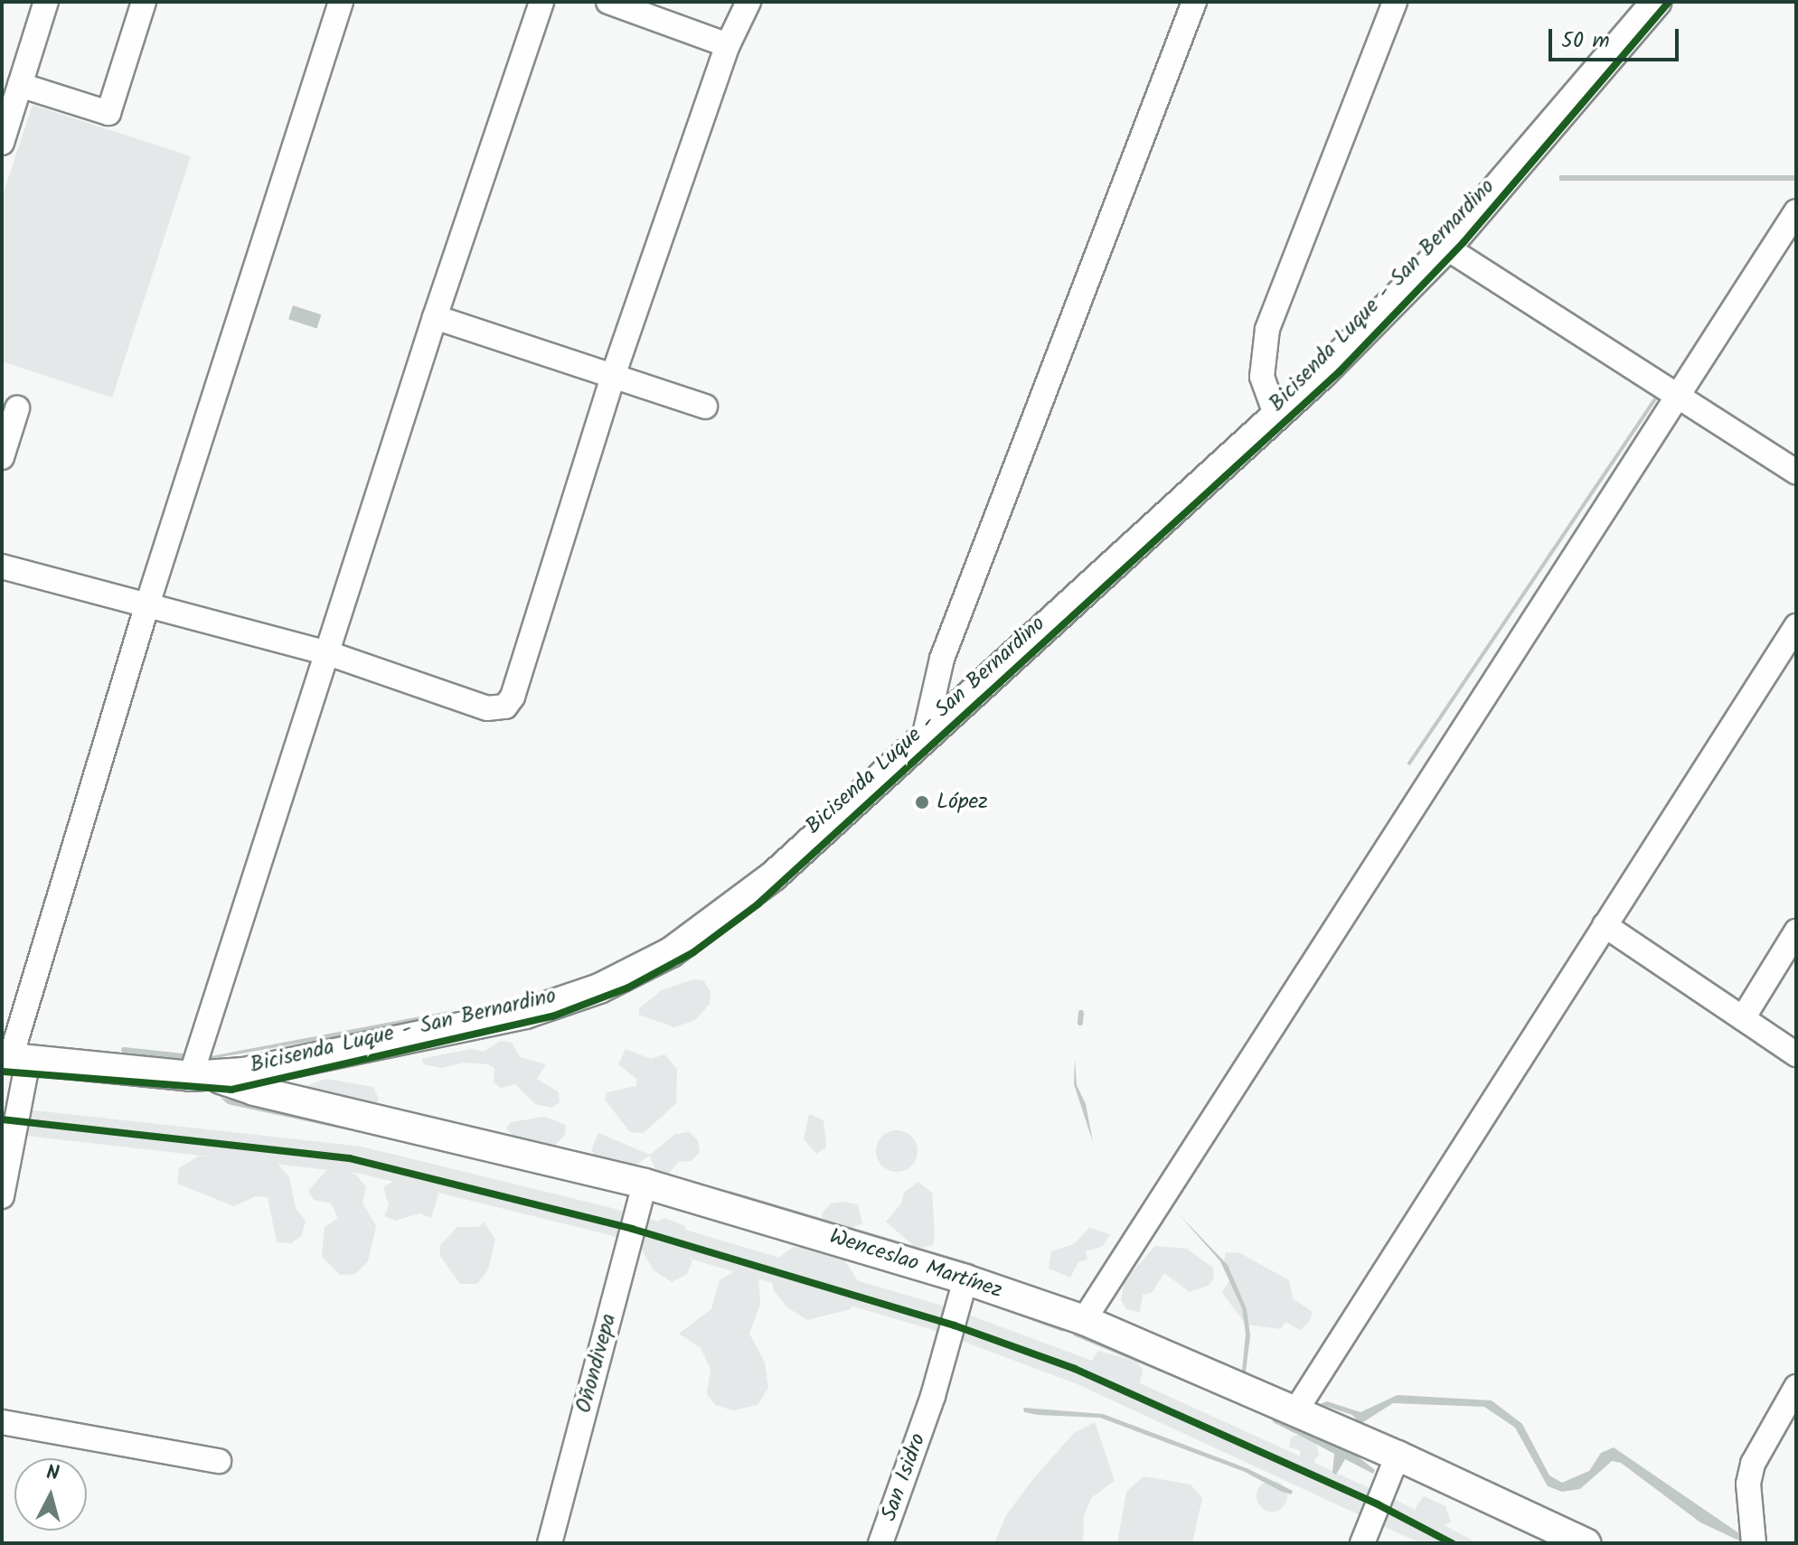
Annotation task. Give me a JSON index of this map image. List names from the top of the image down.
{
  "streets": {
    "main road": ["Wenceslao Martínez"],
    "street": ["Oñondivepa", "San Isidro"],
    "cycle path": ["Bicisenda Luque - San Bernardino"]
  },
  "crossings": [
    ["Wenceslao Martínez", "Oñondivepa"],
    ["Wenceslao Martínez", "San Isidro"]
  ],
  "places": ["López"],
  "scale_bar": "50 m",
  "north": "top"
}
